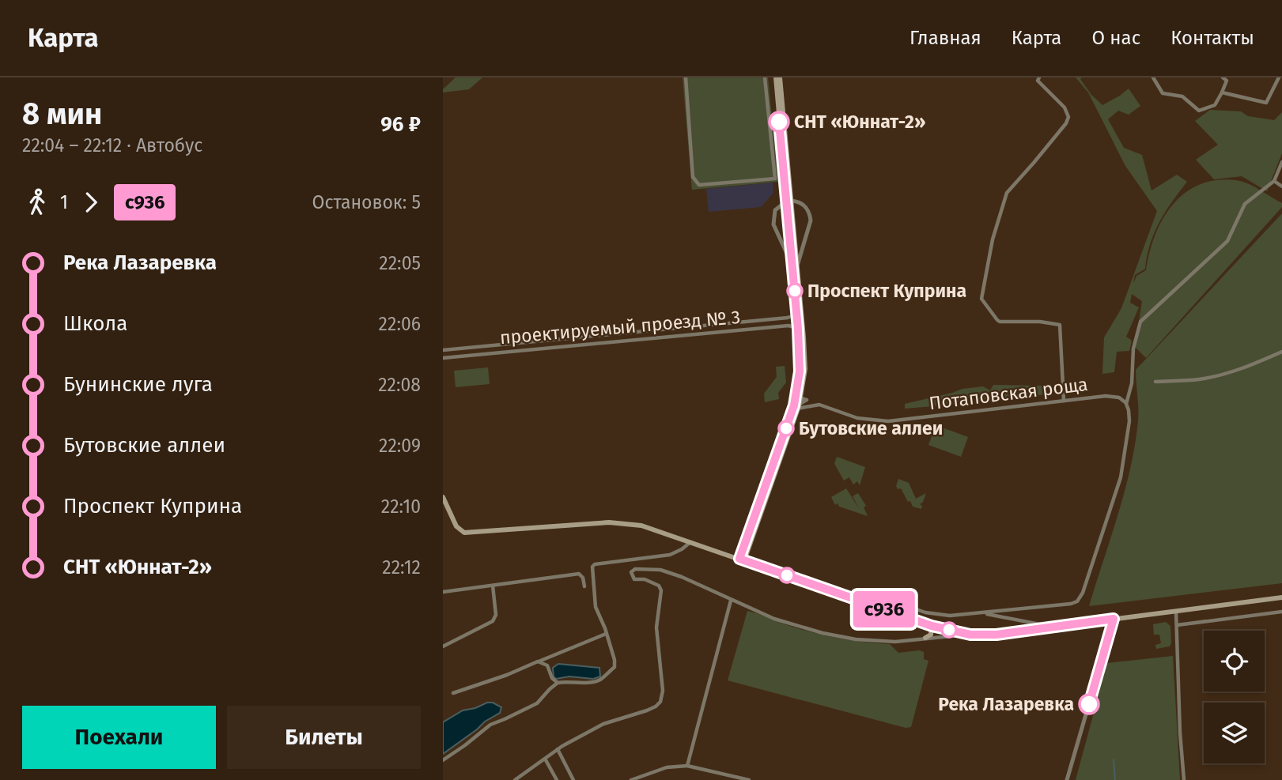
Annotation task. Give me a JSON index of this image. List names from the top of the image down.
{
  "streets": {
    "street": ["проектируемый проезд № 3", "Потаповская роща"]
  },
  "places": [
    "СНТ «Юннат-2»",
    "Проспект Куприна",
    "Бутовские аллеи",
    "Река Лазаревка"
  ],
  "lines": ["bus line с936"],
  "page": {
    "header": "Карта",
    "nav": [
      "Главная",
      "Карта",
      "О нас",
      "Контакты"
    ],
    "heading": ["8 мин", "22:04 – 22:12 · Автобус", "96 ₽"],
    "on_map": "с936",
    "legs": ["1", "с936", "Остановок: 5"],
    "list": [
      {
        "name": "Река Лазаревка",
        "value": "22:05"
      },
      {
        "name": "Школа",
        "value": "22:06"
      },
      {
        "name": "Бунинские луга",
        "value": "22:08"
      },
      {
        "name": "Бутовские аллеи",
        "value": "22:09"
      },
      {
        "name": "Проспект Куприна",
        "value": "22:10"
      },
      {
        "name": "СНТ «Юннат-2»",
        "value": "22:12"
      }
    ],
    "buttons": ["Поехали", "Билеты"]
  }
}
